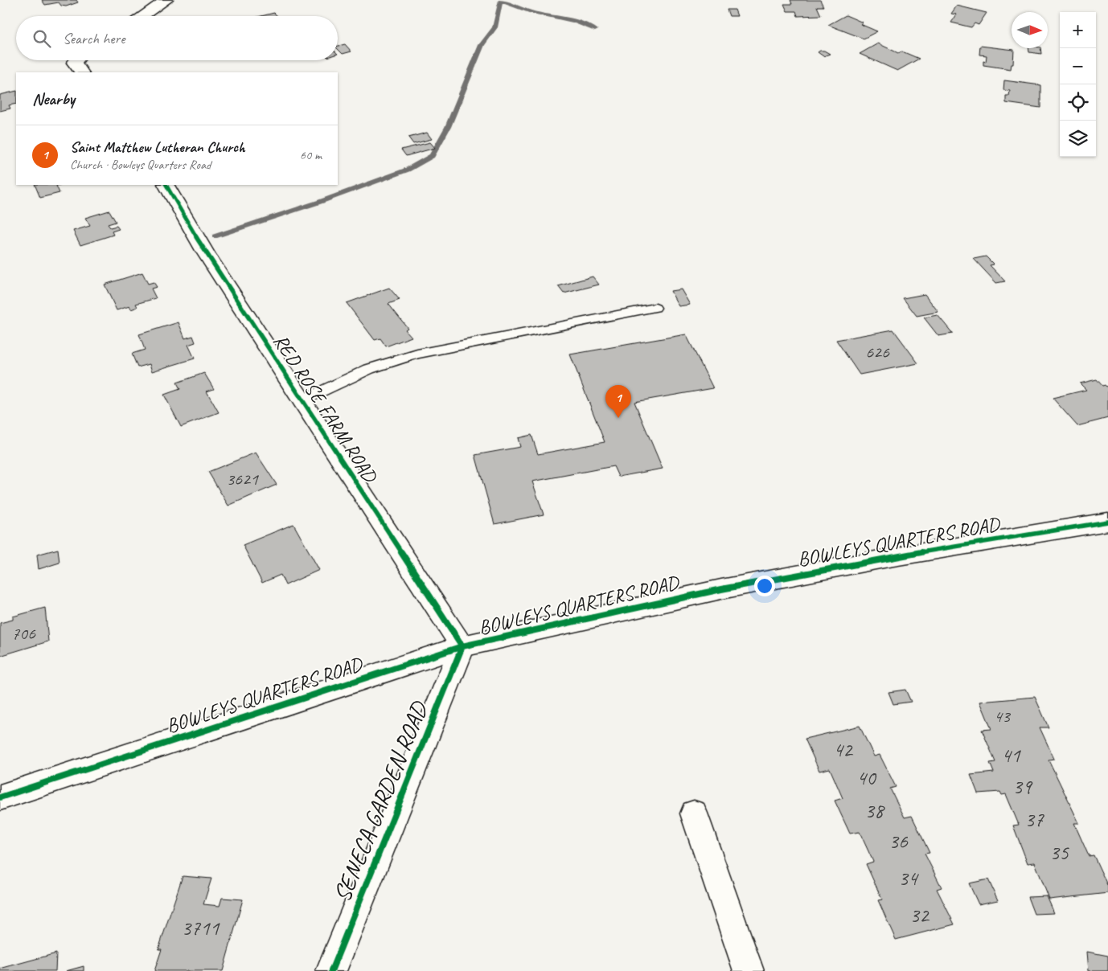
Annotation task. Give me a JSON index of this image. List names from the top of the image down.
{
  "streets": {
    "street": ["RED ROSE FARM ROAD", "BOWLEYS QUARTERS ROAD", "SENECA GARDEN ROAD"]
  },
  "crossings": [
    ["RED ROSE FARM ROAD", "BOWLEYS QUARTERS ROAD"],
    ["RED ROSE FARM ROAD", "SENECA GARDEN ROAD"],
    ["BOWLEYS QUARTERS ROAD", "SENECA GARDEN ROAD"]
  ],
  "house_numbers": [
    "626",
    "3621",
    "706",
    "43",
    "42",
    "41",
    "40",
    "39",
    "38",
    "37",
    "36",
    "35",
    "34",
    "32",
    "3711"
  ],
  "north": "right",
  "page": {
    "map_buttons": ["+", "−"],
    "search": "Search here",
    "heading": "Nearby",
    "list": [
      {
        "mark": "1",
        "name": "Saint Matthew Lutheran Church",
        "note": "Church · Bowleys Quarters Road",
        "value": "60 m"
      }
    ],
    "pins": "1"
  }
}
